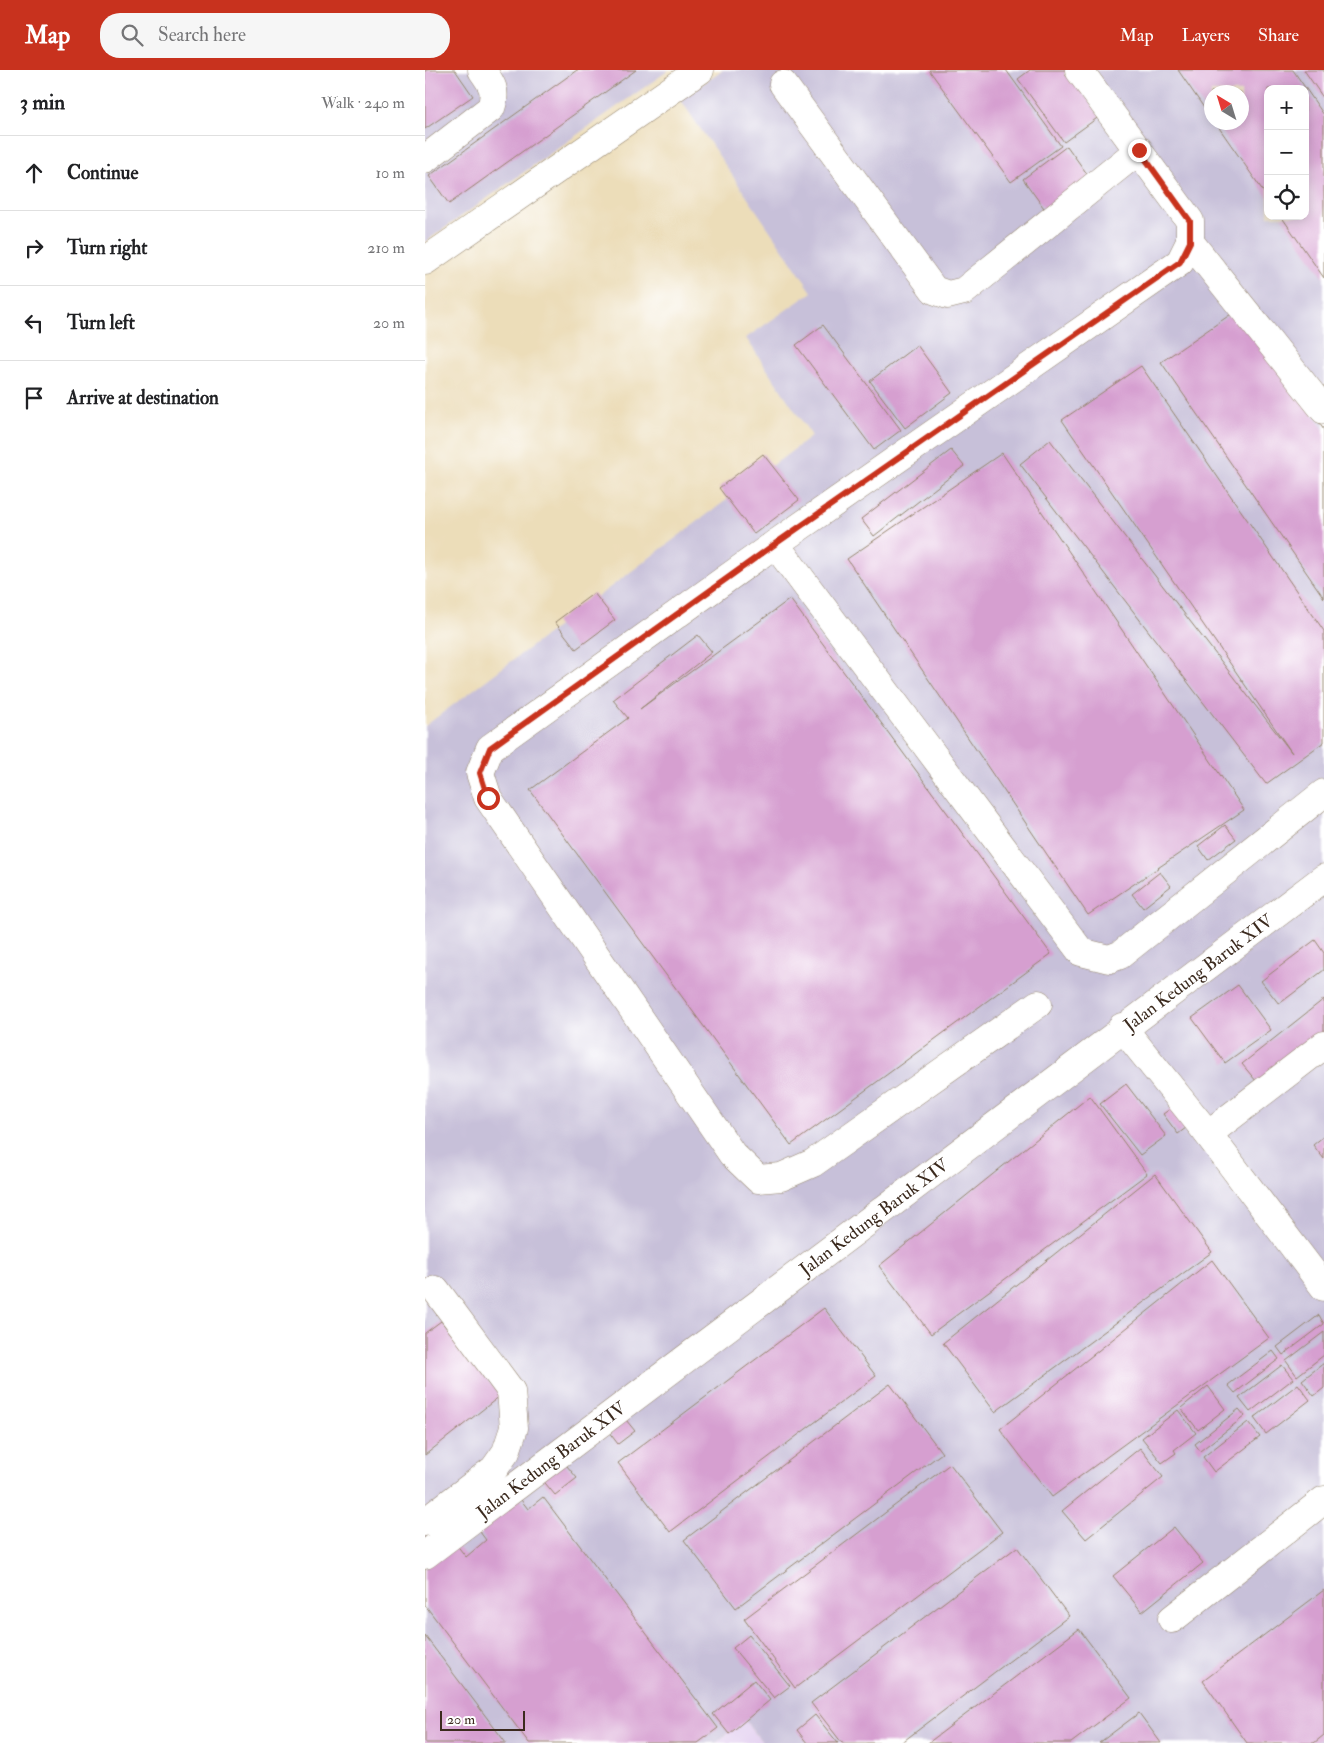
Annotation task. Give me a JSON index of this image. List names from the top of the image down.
{
  "streets": {
    "lane": ["Jalan Kedung Baruk XIV"]
  },
  "scale_bar": "20 m",
  "north": "top left",
  "page": {
    "header": "Map",
    "search": "Search here",
    "nav": ["Map", "Layers", "Share"],
    "heading": ["3 min", "Walk · 240 m"],
    "map_buttons": ["+", "−"],
    "list": [
      ["Continue", "10 m"],
      ["Turn right", "210 m"],
      ["Turn left", "20 m"],
      "Arrive at destination"
    ],
    "scale": "20 m"
  }
}
